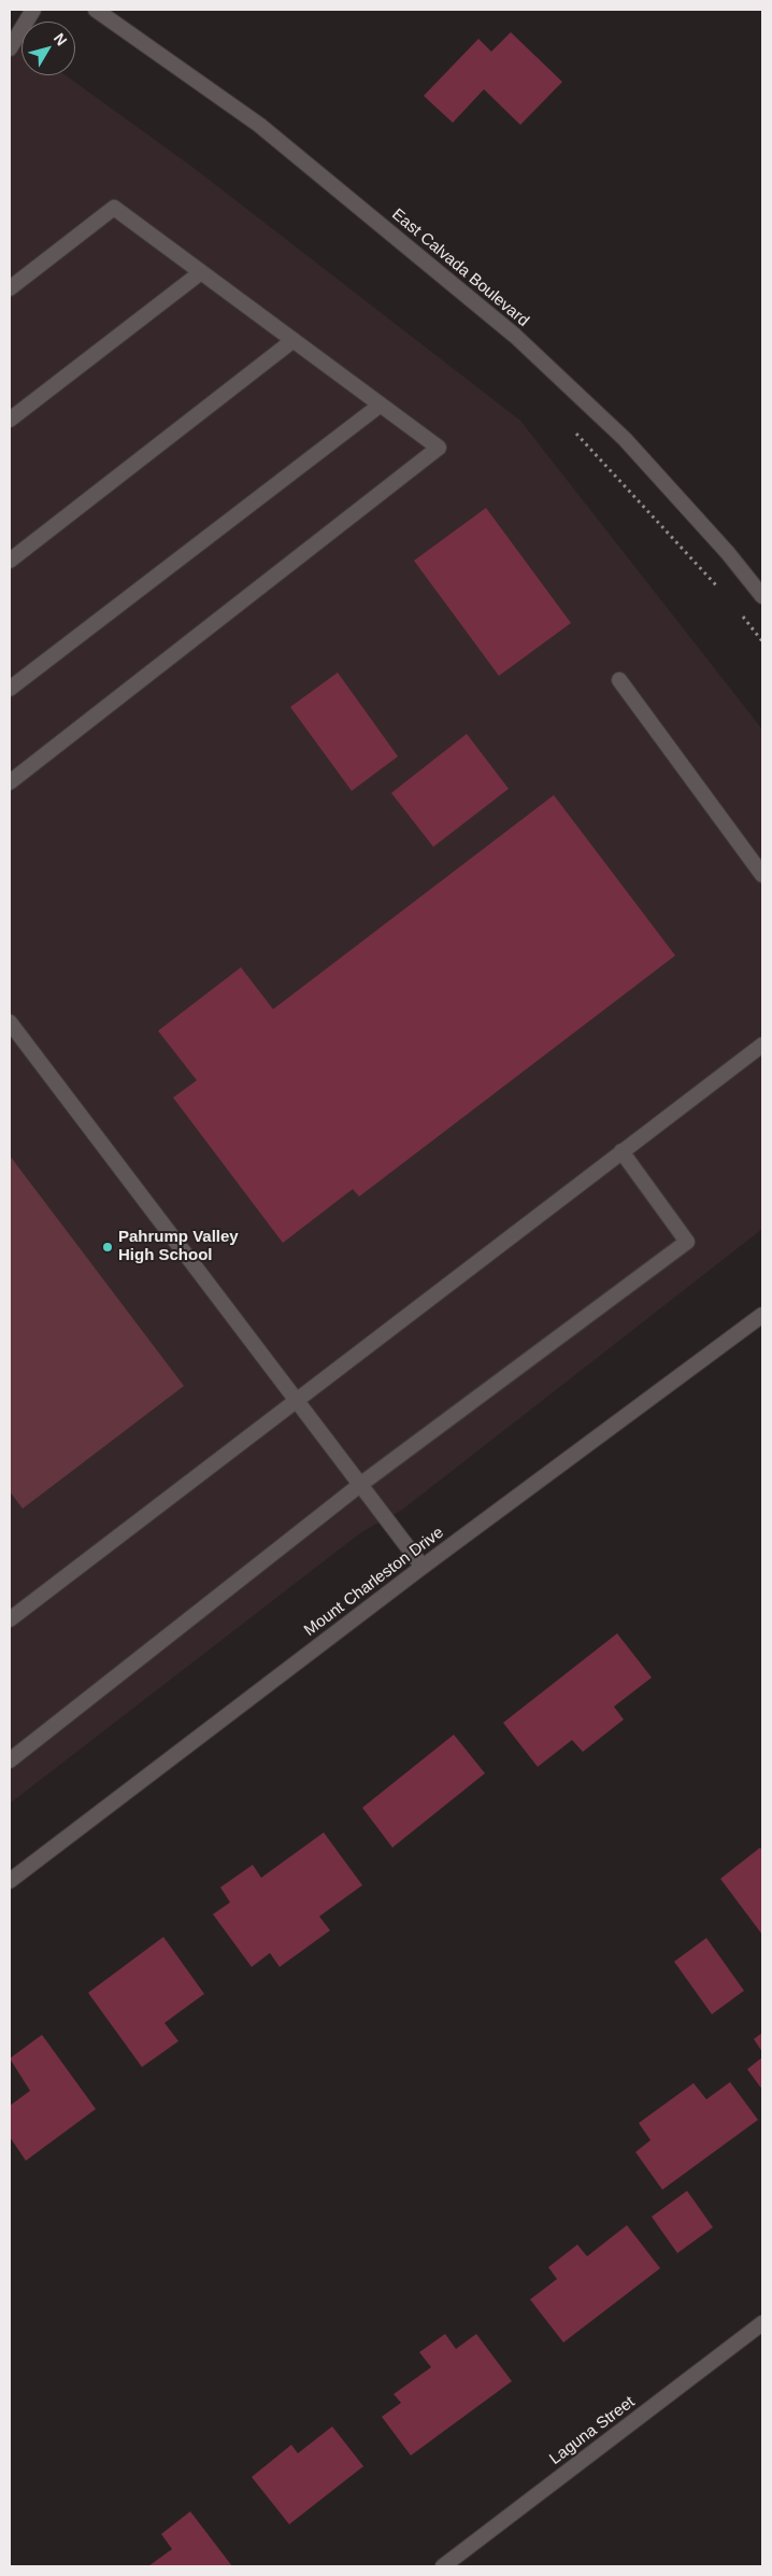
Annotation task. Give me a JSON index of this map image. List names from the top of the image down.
{
  "streets": {
    "street": ["East Calvada Boulevard", "Mount Charleston Drive", "Laguna Street"]
  },
  "places": ["Pahrump Valley High School"],
  "north": "top right"
}
